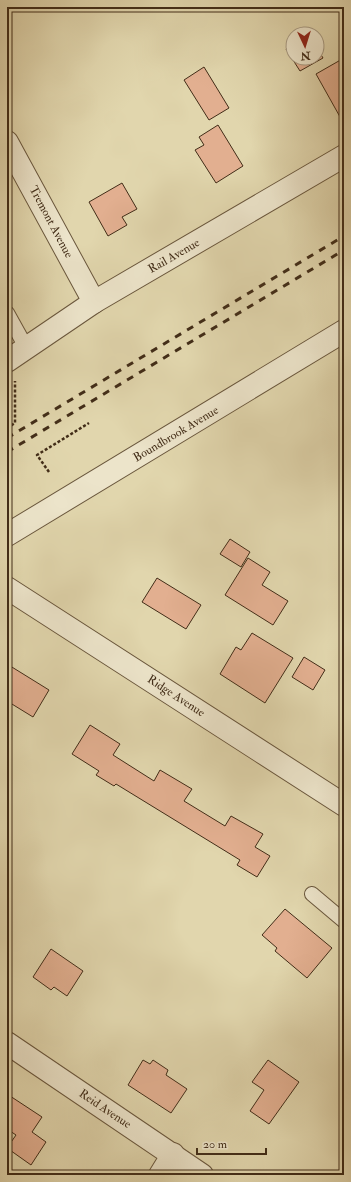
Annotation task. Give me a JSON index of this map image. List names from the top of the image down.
{
  "streets": {
    "street": [
      "Tremont Avenue",
      "Rail Avenue",
      "Boundbrook Avenue",
      "Ridge Avenue",
      "Reid Avenue"
    ]
  },
  "crossings": [
    ["Tremont Avenue", "Rail Avenue"]
  ],
  "scale_bar": "20 m",
  "north": "bottom"
}
